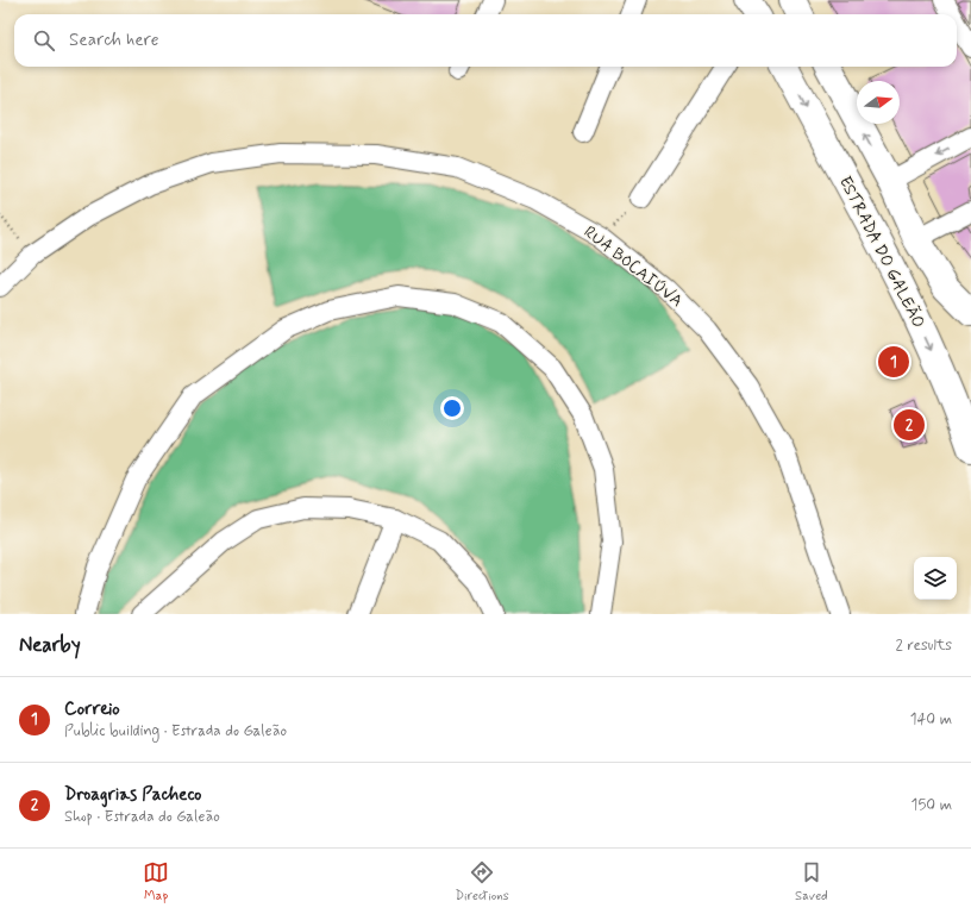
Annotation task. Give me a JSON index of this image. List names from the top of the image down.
{
  "streets": {
    "main road": ["ESTRADA DO GALEÃO"],
    "street": ["RUA BOCAIÚVA"]
  },
  "north": "right",
  "page": {
    "search": "Search here",
    "pins": ["1", "2"],
    "heading": ["Nearby", "2 results"],
    "list": [
      {
        "mark": "1",
        "name": "Correio",
        "note": "Public building · Estrada do Galeão",
        "value": "140 m"
      },
      {
        "mark": "2",
        "name": "Droagrias Pacheco",
        "note": "Shop · Estrada do Galeão",
        "value": "150 m"
      }
    ],
    "nav": ["Map", "Directions", "Saved"]
  }
}
